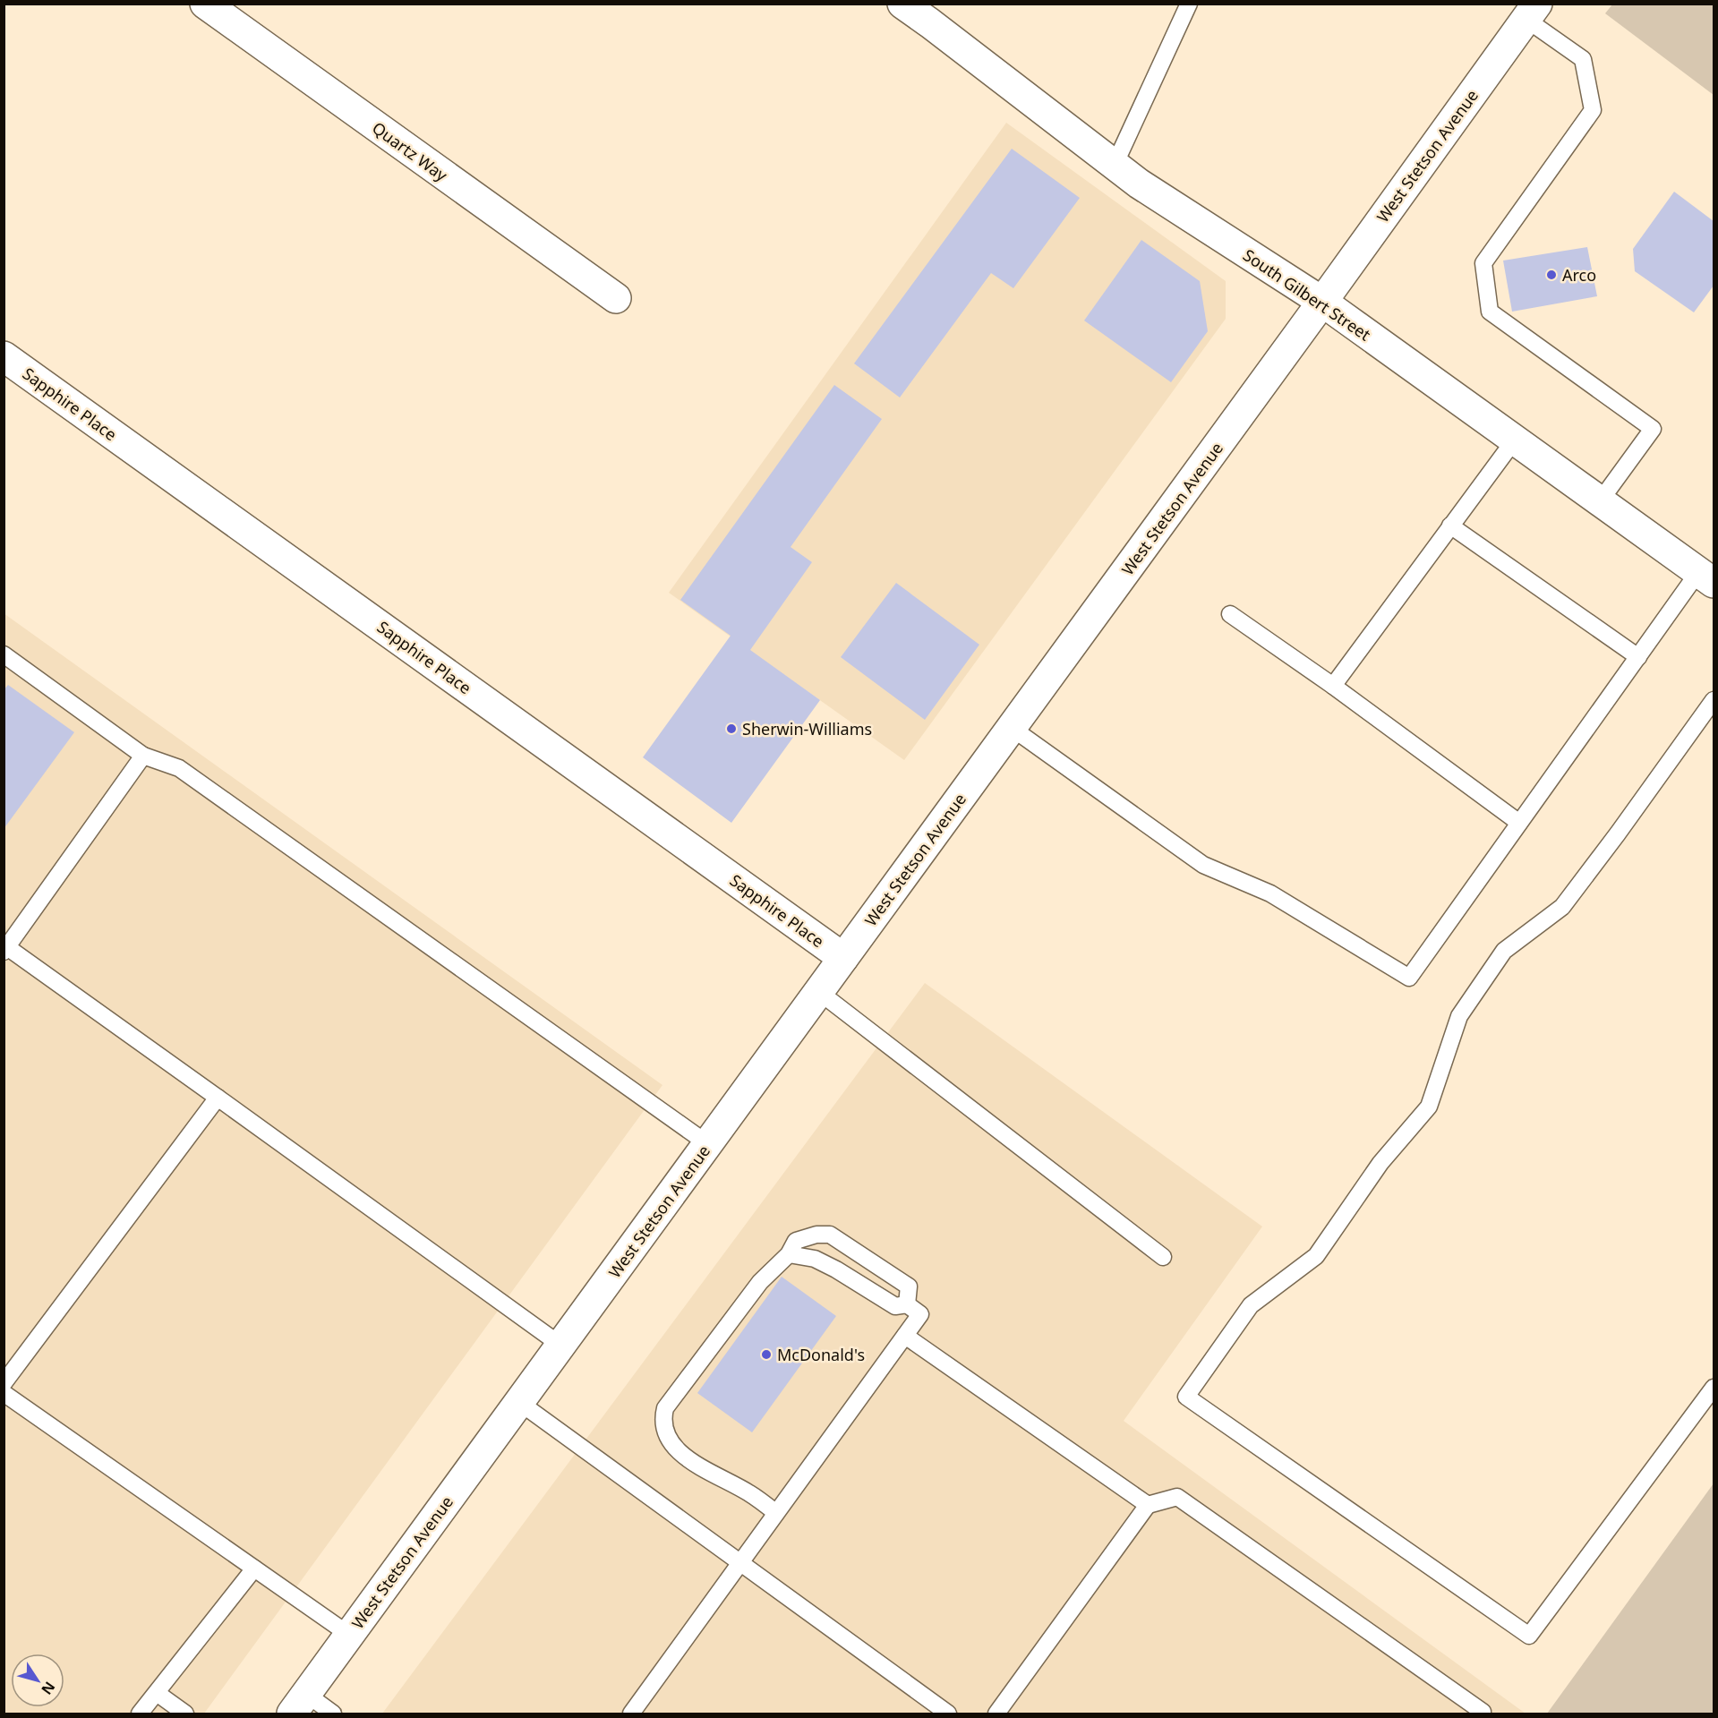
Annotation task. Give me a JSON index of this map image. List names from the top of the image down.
{
  "streets": {
    "street": [
      "Quartz Way",
      "West Stetson Avenue",
      "South Gilbert Street",
      "Sapphire Place"
    ]
  },
  "crossings": [
    ["West Stetson Avenue", "South Gilbert Street"],
    ["West Stetson Avenue", "Sapphire Place"]
  ],
  "places": ["Arco", "Sherwin-Williams", "McDonald's"],
  "north": "bottom right"
}
